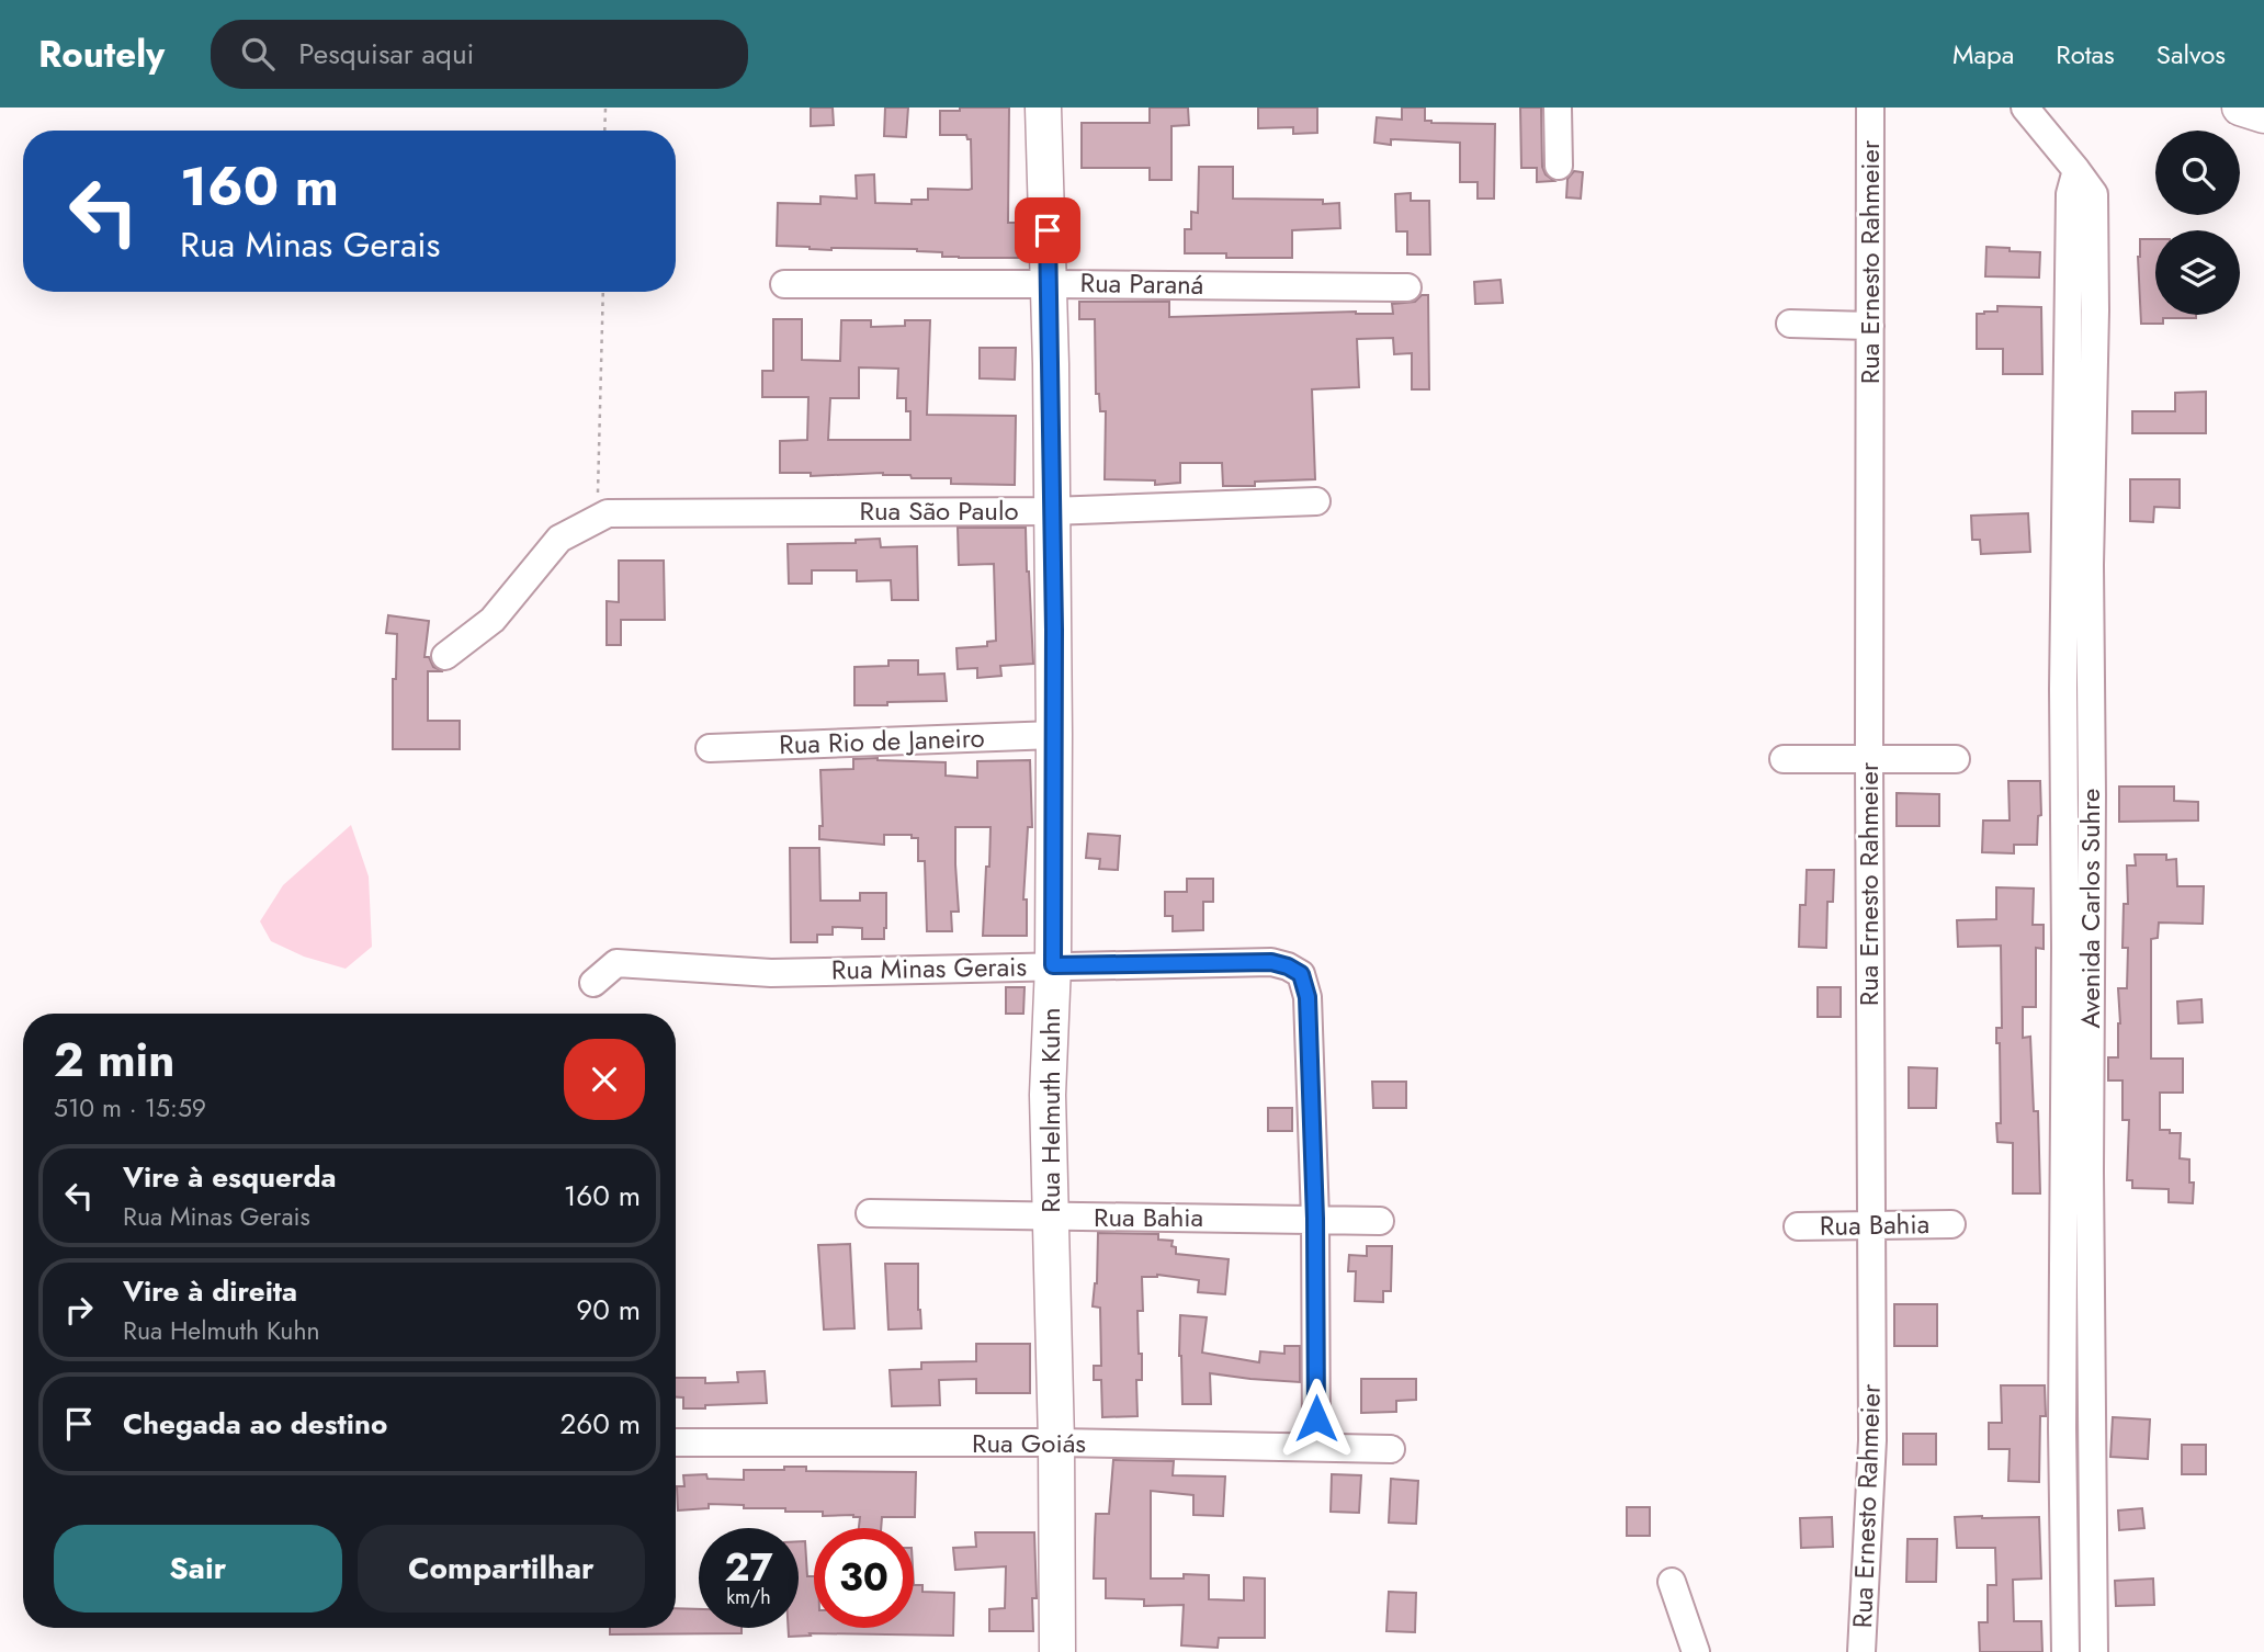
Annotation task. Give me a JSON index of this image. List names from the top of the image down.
{
  "streets": {
    "main road": ["Rua Helmuth Kuhn"],
    "street": [
      "Rua Ernesto Rahmeier",
      "Rua Paraná",
      "Rua São Paulo",
      "Rua Rio de Janeiro",
      "Avenida Carlos Suhre",
      "Rua Minas Gerais",
      "Rua Bahia",
      "Rua Goiás"
    ]
  },
  "crossings": [
    ["Rua Ernesto Rahmeier", "Rua Bahia"],
    ["Rua Paraná", "Rua Helmuth Kuhn"],
    ["Rua São Paulo", "Rua Helmuth Kuhn"],
    ["Rua Rio de Janeiro", "Rua Helmuth Kuhn"],
    ["Rua Minas Gerais", "Rua Helmuth Kuhn"],
    ["Rua Minas Gerais", "Rua Bahia"],
    ["Rua Helmuth Kuhn", "Rua Bahia"],
    ["Rua Helmuth Kuhn", "Rua Goiás"]
  ],
  "page": {
    "header": "Routely",
    "search": "Pesquisar aqui",
    "nav": ["Mapa", "Rotas", "Salvos"],
    "turn": ["160 m", "Rua Minas Gerais"],
    "heading": ["2 min", "510 m · 15:59"],
    "list": [
      {
        "name": "Vire à esquerda",
        "note": "Rua Minas Gerais",
        "value": "160 m"
      },
      {
        "name": "Vire à direita",
        "note": "Rua Helmuth Kuhn",
        "value": "90 m"
      },
      {
        "name": "Chegada ao destino",
        "value": "260 m"
      }
    ],
    "buttons": ["Sair", "Compartilhar"],
    "speed": "27 km/h",
    "limit": "30"
  }
}
